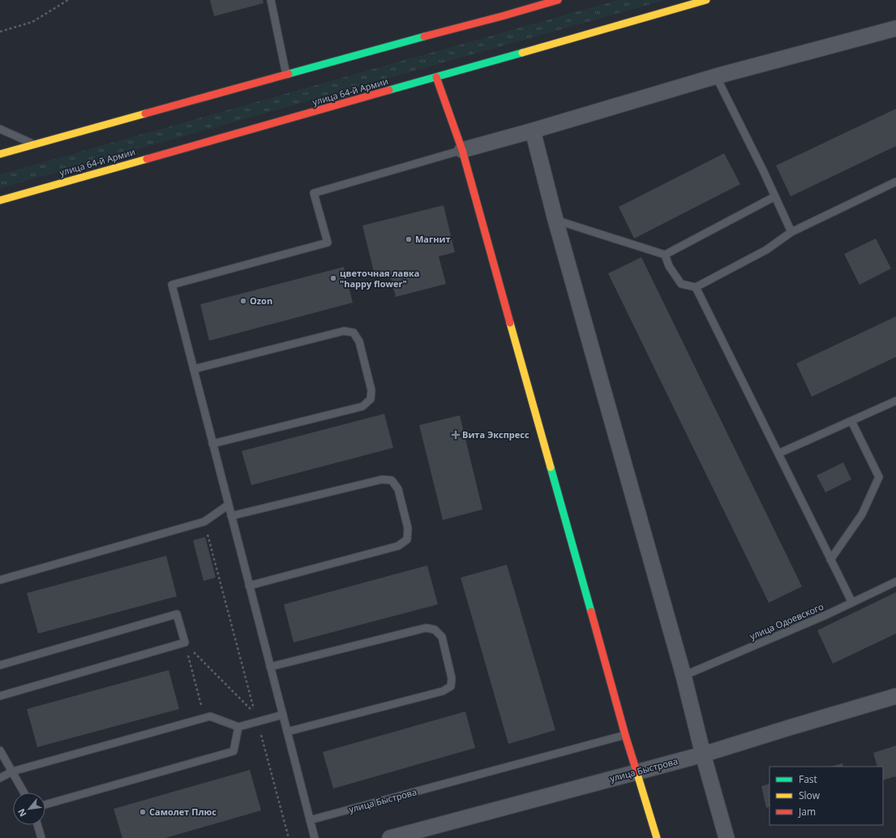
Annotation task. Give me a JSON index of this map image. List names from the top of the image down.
{
  "streets": {
    "main road": ["улица 64-й Армии"],
    "street": ["улица Быстрова"],
    "lane": ["улица Одоевского"]
  },
  "places": {
    "other": [
      "Магнит",
      "цветочная лавка \"happy flower\"",
      "Ozon",
      "Самолет Плюс"
    ],
    "health": ["Вита Экспресс"]
  },
  "legend": ["Fast", "Slow", "Jam"],
  "north": "bottom left"
}
